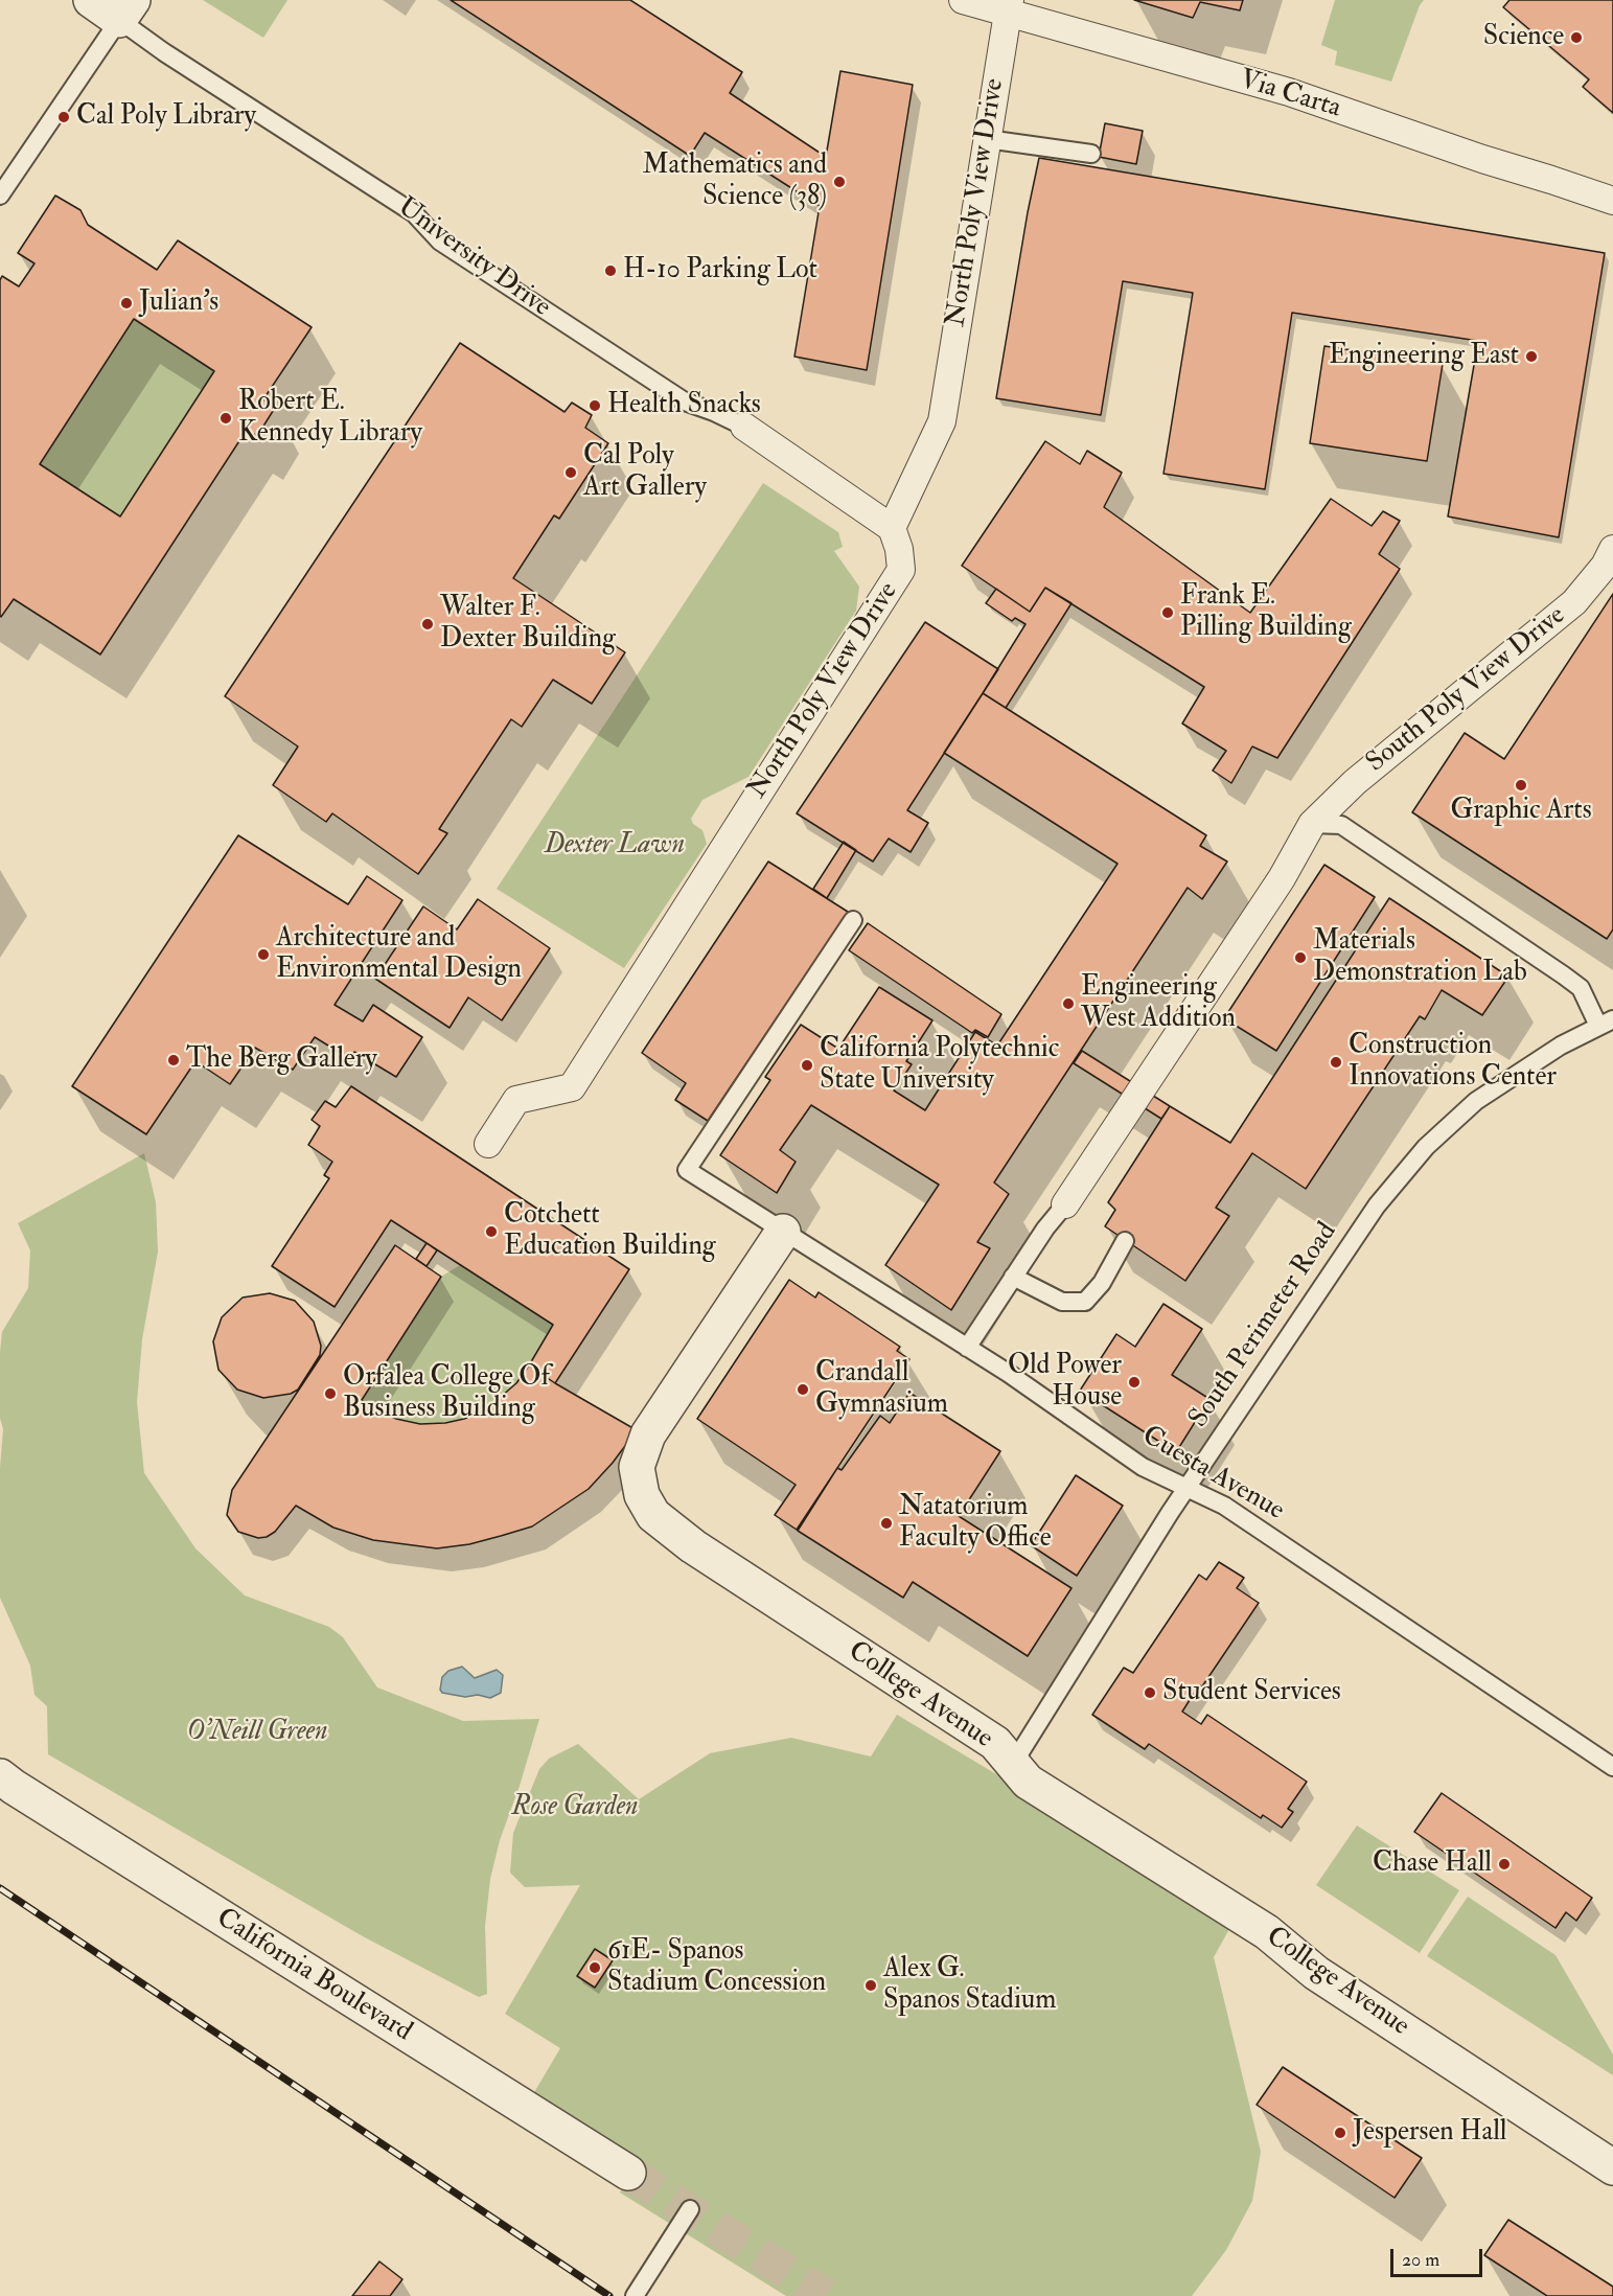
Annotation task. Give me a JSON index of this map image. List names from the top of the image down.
{
  "streets": {
    "street": [
      "Via Carta",
      "North Poly View Drive",
      "University Drive",
      "South Poly View Drive",
      "College Avenue",
      "California Boulevard"
    ],
    "lane": ["South Perimeter Road", "Cuesta Avenue"]
  },
  "crossings": [
    ["Via Carta", "North Poly View Drive"],
    ["North Poly View Drive", "University Drive"],
    ["South Perimeter Road", "Cuesta Avenue"],
    ["South Perimeter Road", "College Avenue"],
    ["Cuesta Avenue", "College Avenue"]
  ],
  "parks": ["Dexter Lawn", "O'Neill Green", "Rose Garden"],
  "places": [
    "Science",
    "Cal Poly Library",
    "Mathematics and Science (38)",
    "H-10 Parking Lot",
    "Julian's",
    "Engineering East",
    "Health Snacks",
    "Robert E. Kennedy Library",
    "Cal Poly Art Gallery",
    "Frank E. Pilling Building",
    "Walter F. Dexter Building",
    "Graphic Arts",
    "Architecture and Environmental Design",
    "Materials Demonstration Lab",
    "Engineering West Addition",
    "The Berg Gallery",
    "Construction Innovations Center",
    "California Polytechnic State University",
    "Cotchett Education Building",
    "Old Power House",
    "Crandall Gymnasium",
    "Orfalea College Of Business Building",
    "Natatorium Faculty Office",
    "Student Services",
    "Chase Hall",
    "61E- Spanos Stadium Concession",
    "Alex G. Spanos Stadium",
    "Jespersen Hall"
  ],
  "scale_bar": "20 m"
}
